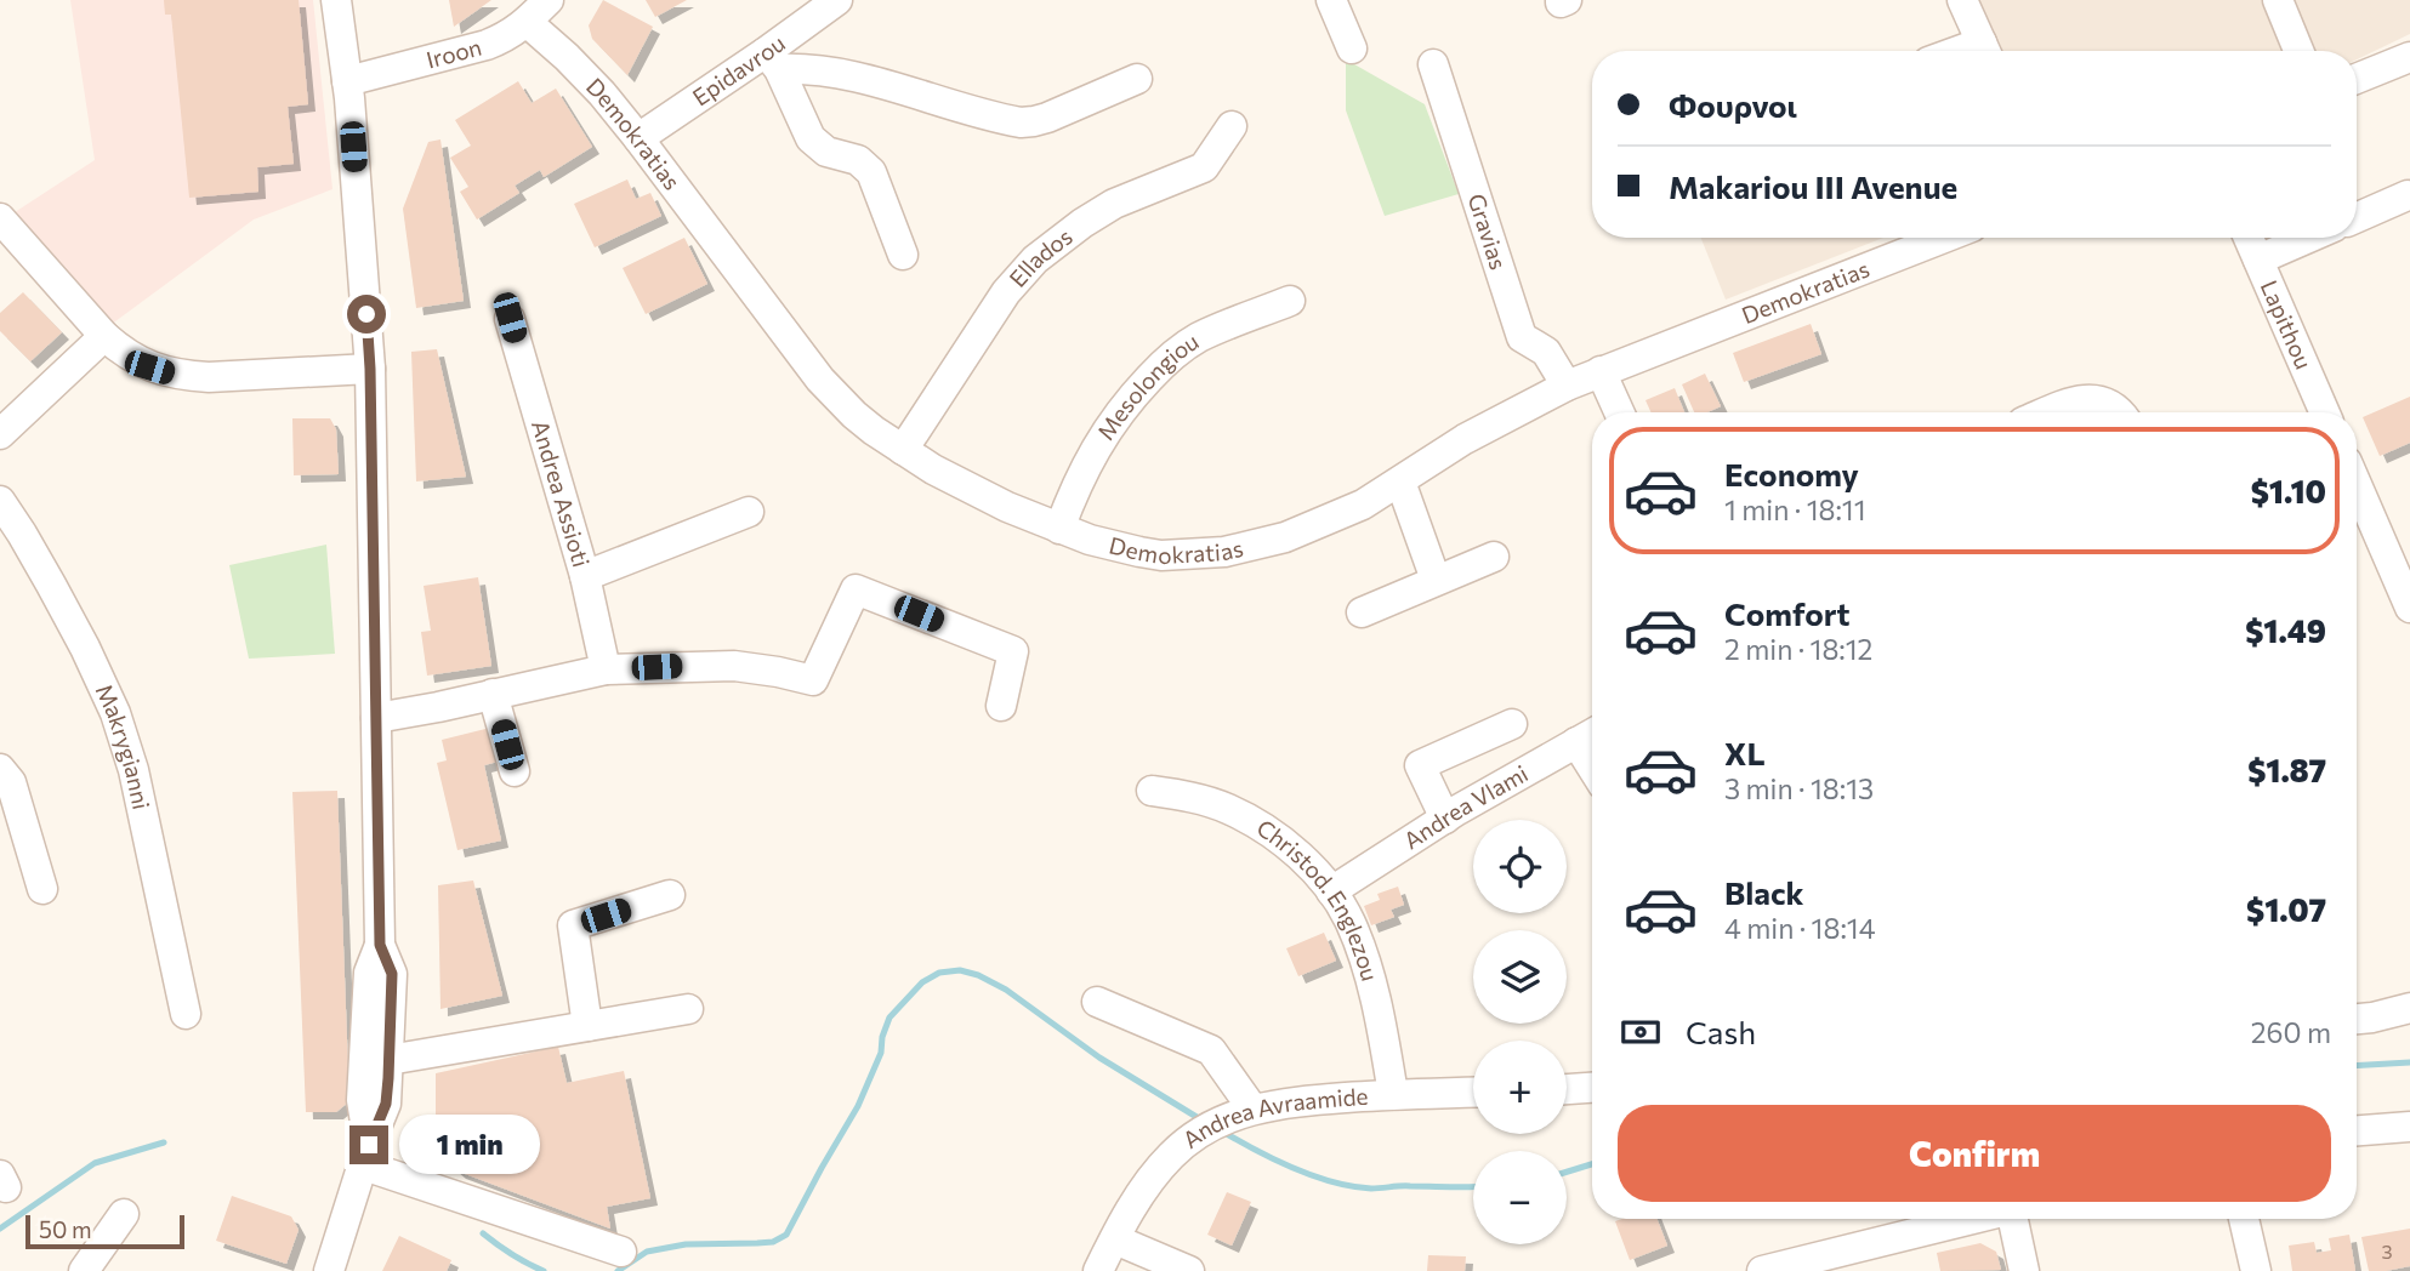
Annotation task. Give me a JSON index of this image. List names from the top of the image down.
{
  "streets": {
    "street": [
      "Iroon",
      "Epidavrou",
      "Demokratias",
      "Gravias",
      "Ellados",
      "Lapithou",
      "Mesolongiou",
      "Andrea Assioti",
      "Makrygianni",
      "Andrea Vlami",
      "Christod. Englezou",
      "Andrea Avraamide"
    ]
  },
  "crossings": [
    ["Iroon", "Demokratias"],
    ["Epidavrou", "Demokratias"],
    ["Demokratias", "Gravias"],
    ["Demokratias", "Ellados"],
    ["Demokratias", "Mesolongiou"],
    ["Andrea Vlami", "Christod. Englezou"],
    ["Christod. Englezou", "Andrea Avraamide"]
  ],
  "house_numbers": ["3"],
  "scale_bar": "50 m",
  "page": {
    "banner": ["Φουρνοι", "Makariou III Avenue"],
    "list": [
      {
        "name": "Economy",
        "note": "1 min · 18:11",
        "value": "$1.10"
      },
      {
        "name": "Comfort",
        "note": "2 min · 18:12",
        "value": "$1.49"
      },
      {
        "name": "XL",
        "note": "3 min · 18:13",
        "value": "$1.87"
      },
      {
        "name": "Black",
        "note": "4 min · 18:14",
        "value": "$1.07"
      }
    ],
    "map_buttons": ["+", "−"],
    "pay": ["Cash", "260 m"],
    "buttons": "Confirm",
    "bubble": "1 min",
    "scale": "50 m"
  }
}
